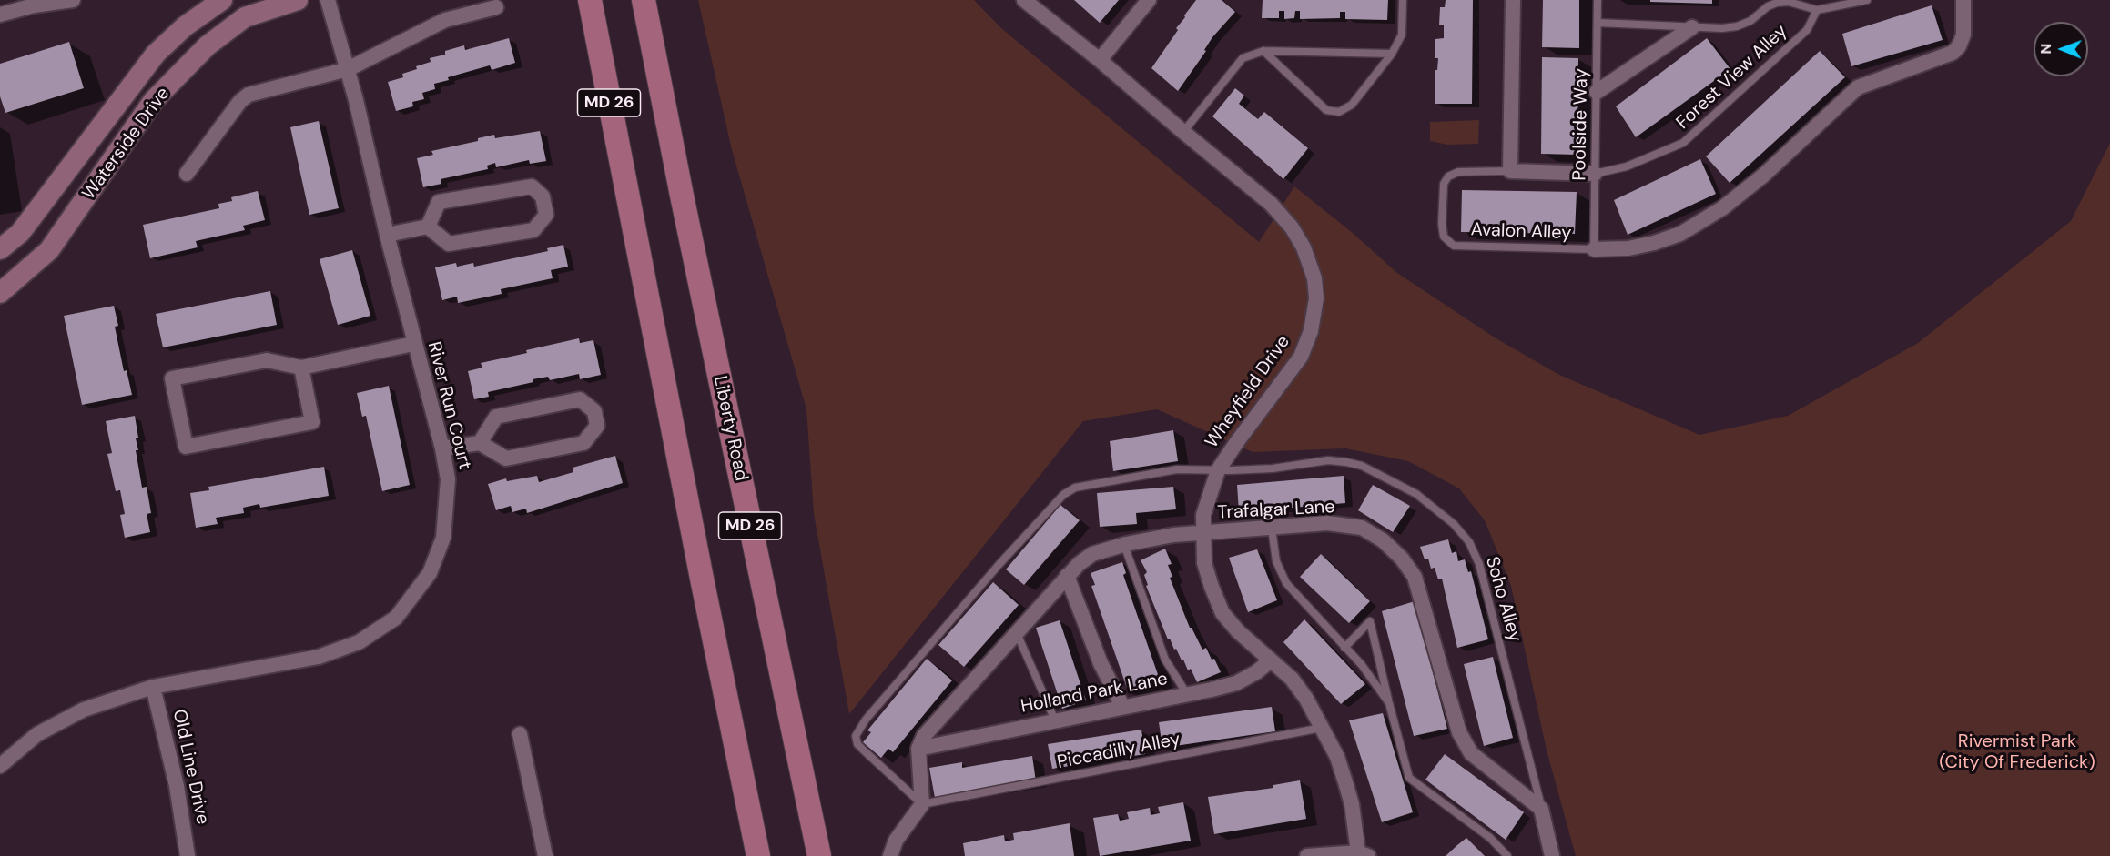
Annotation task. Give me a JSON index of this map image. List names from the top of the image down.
{
  "streets": {
    "main road": ["MD 26", "Liberty Road"],
    "street": [
      "Waterside Drive",
      "Wheyfield Drive",
      "River Run Court",
      "Trafalgar Lane",
      "Holland Park Lane",
      "Old Line Drive"
    ],
    "lane": [
      "Forest View Alley",
      "Poolside Way",
      "Avalon Alley",
      "Soho Alley",
      "Piccadilly Alley"
    ]
  },
  "crossings": [
    ["Forest View Alley", "Poolside Way"],
    ["Poolside Way", "Avalon Alley"],
    ["Wheyfield Drive", "Trafalgar Lane"],
    ["Wheyfield Drive", "Soho Alley"],
    ["Wheyfield Drive", "Holland Park Lane"],
    ["Wheyfield Drive", "Piccadilly Alley"],
    ["River Run Court", "Old Line Drive"],
    ["Trafalgar Lane", "Soho Alley"],
    ["Trafalgar Lane", "Holland Park Lane"],
    ["Soho Alley", "Piccadilly Alley"]
  ],
  "parks": ["Rivermist Park (City Of Frederick)"],
  "north": "left"
}
